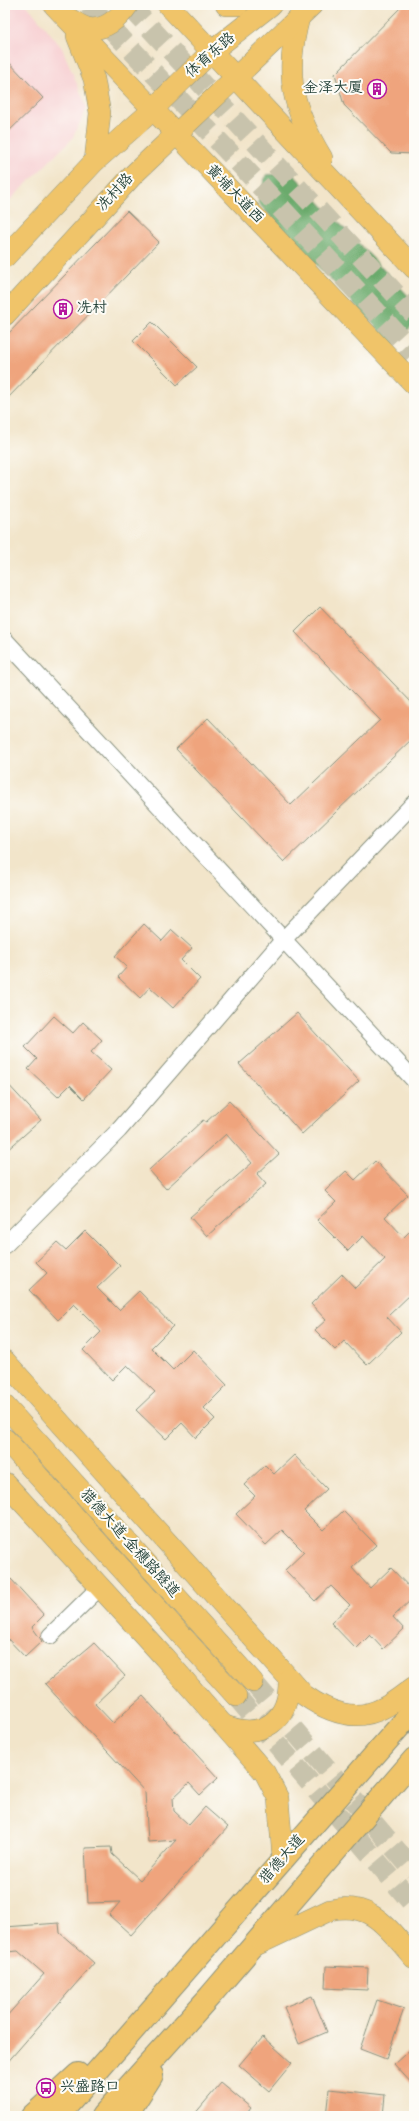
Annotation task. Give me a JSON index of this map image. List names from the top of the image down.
{
  "streets": {
    "highway": ["猎德大道"],
    "main road": [
      "体育东路",
      "冼村路",
      "黄埔大道西",
      "猎德大道-金穗路隧道"
    ]
  },
  "crossings": [
    ["体育东路", "冼村路"],
    ["体育东路", "黄埔大道西"],
    ["冼村路", "黄埔大道西"]
  ],
  "places": {
    "building": ["金泽大厦", "冼村"],
    "bus stop": ["兴盛路口"]
  }
}
